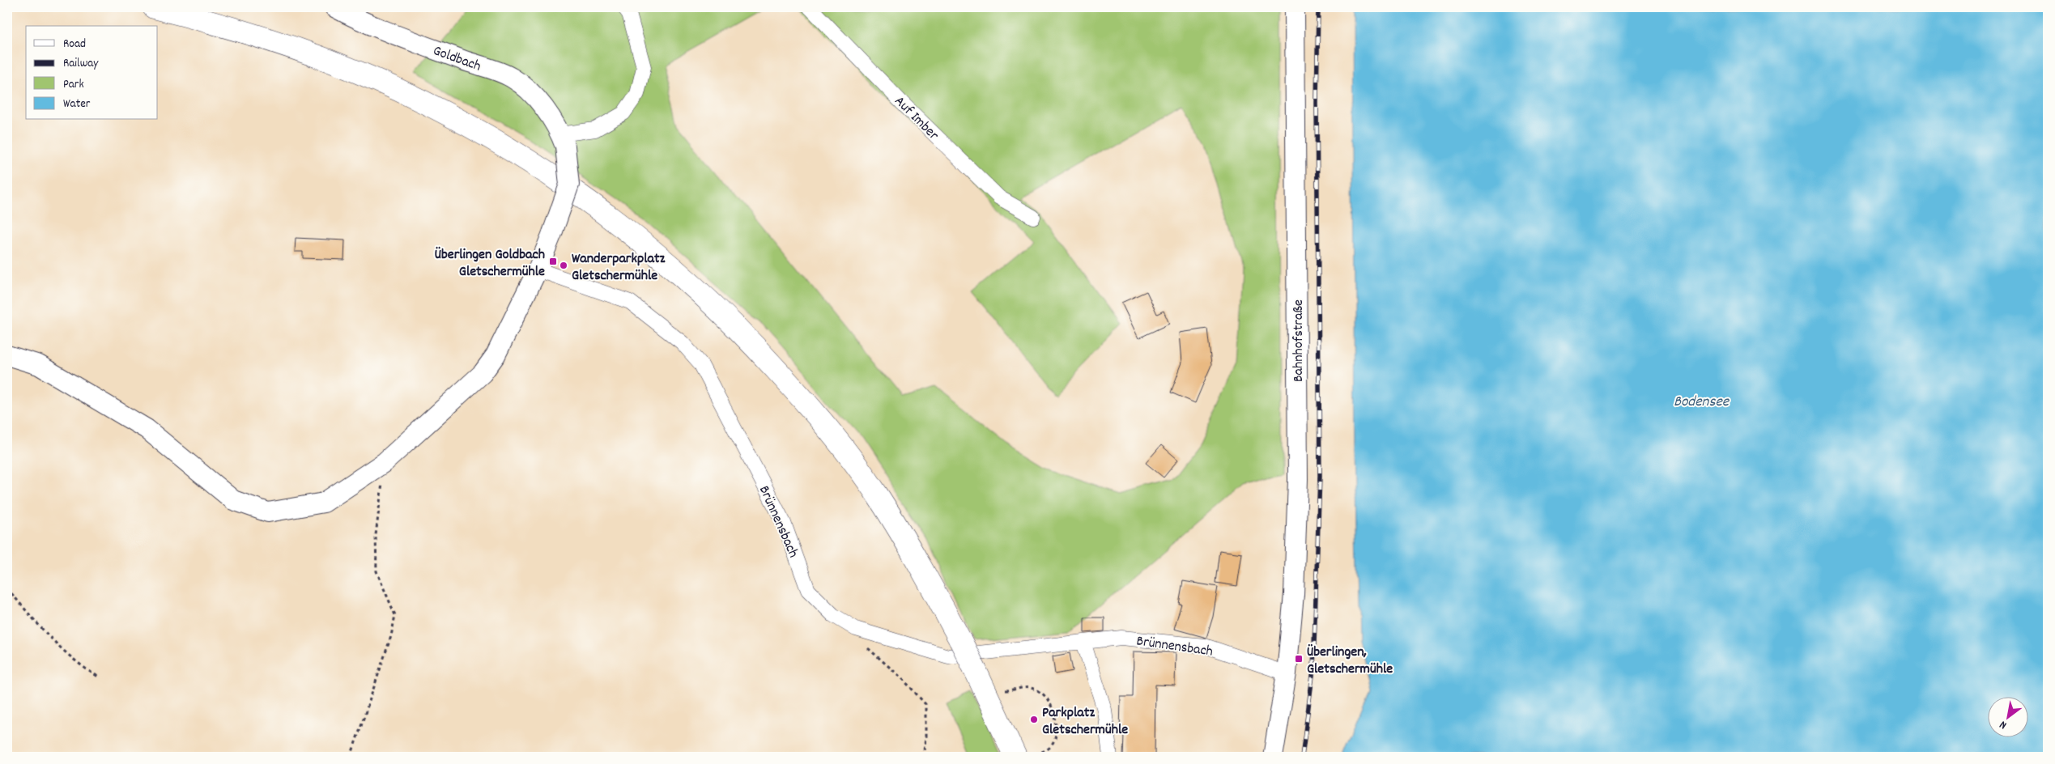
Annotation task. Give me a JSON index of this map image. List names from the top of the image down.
{
  "streets": {
    "street": [
      "Goldbach",
      "Auf Imber",
      "Bahnhofstraße",
      "Brünnensbach"
    ]
  },
  "crossings": [
    ["Bahnhofstraße", "Brünnensbach"]
  ],
  "water": ["Bodensee"],
  "places": {
    "transit": ["Überlingen Goldbach Gletschermühle", "Überlingen, Gletschermühle"],
    "other": ["Wanderparkplatz Gletschermühle", "Parkplatz Gletschermühle"]
  },
  "legend": [
    "Road",
    "Railway",
    "Park",
    "Water"
  ],
  "north": "bottom left"
}
